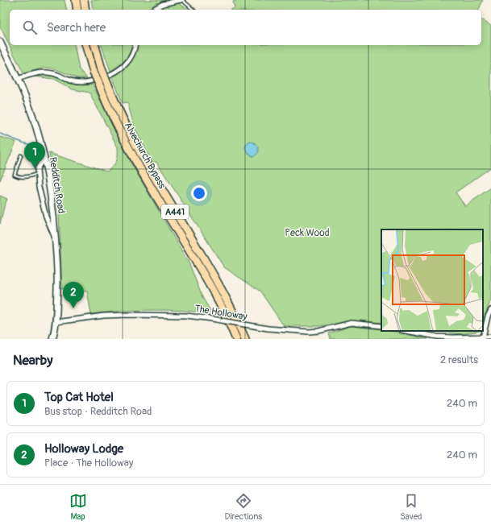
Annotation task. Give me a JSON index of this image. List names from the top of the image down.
{
  "streets": {
    "highway": ["Alvechurch Bypass", "A441"],
    "main road": ["Redditch Road"],
    "street": ["The Holloway"]
  },
  "crossings": [
    ["Redditch Road", "The Holloway"]
  ],
  "parks": ["Peck Wood"],
  "page": {
    "search": "Search here",
    "pins": ["1", "2"],
    "heading": ["Nearby", "2 results"],
    "list": [
      {
        "mark": "1",
        "name": "Top Cat Hotel",
        "note": "Bus stop · Redditch Road",
        "value": "240 m"
      },
      {
        "mark": "2",
        "name": "Holloway Lodge",
        "note": "Place · The Holloway",
        "value": "240 m"
      }
    ],
    "nav": ["Map", "Directions", "Saved"]
  }
}
